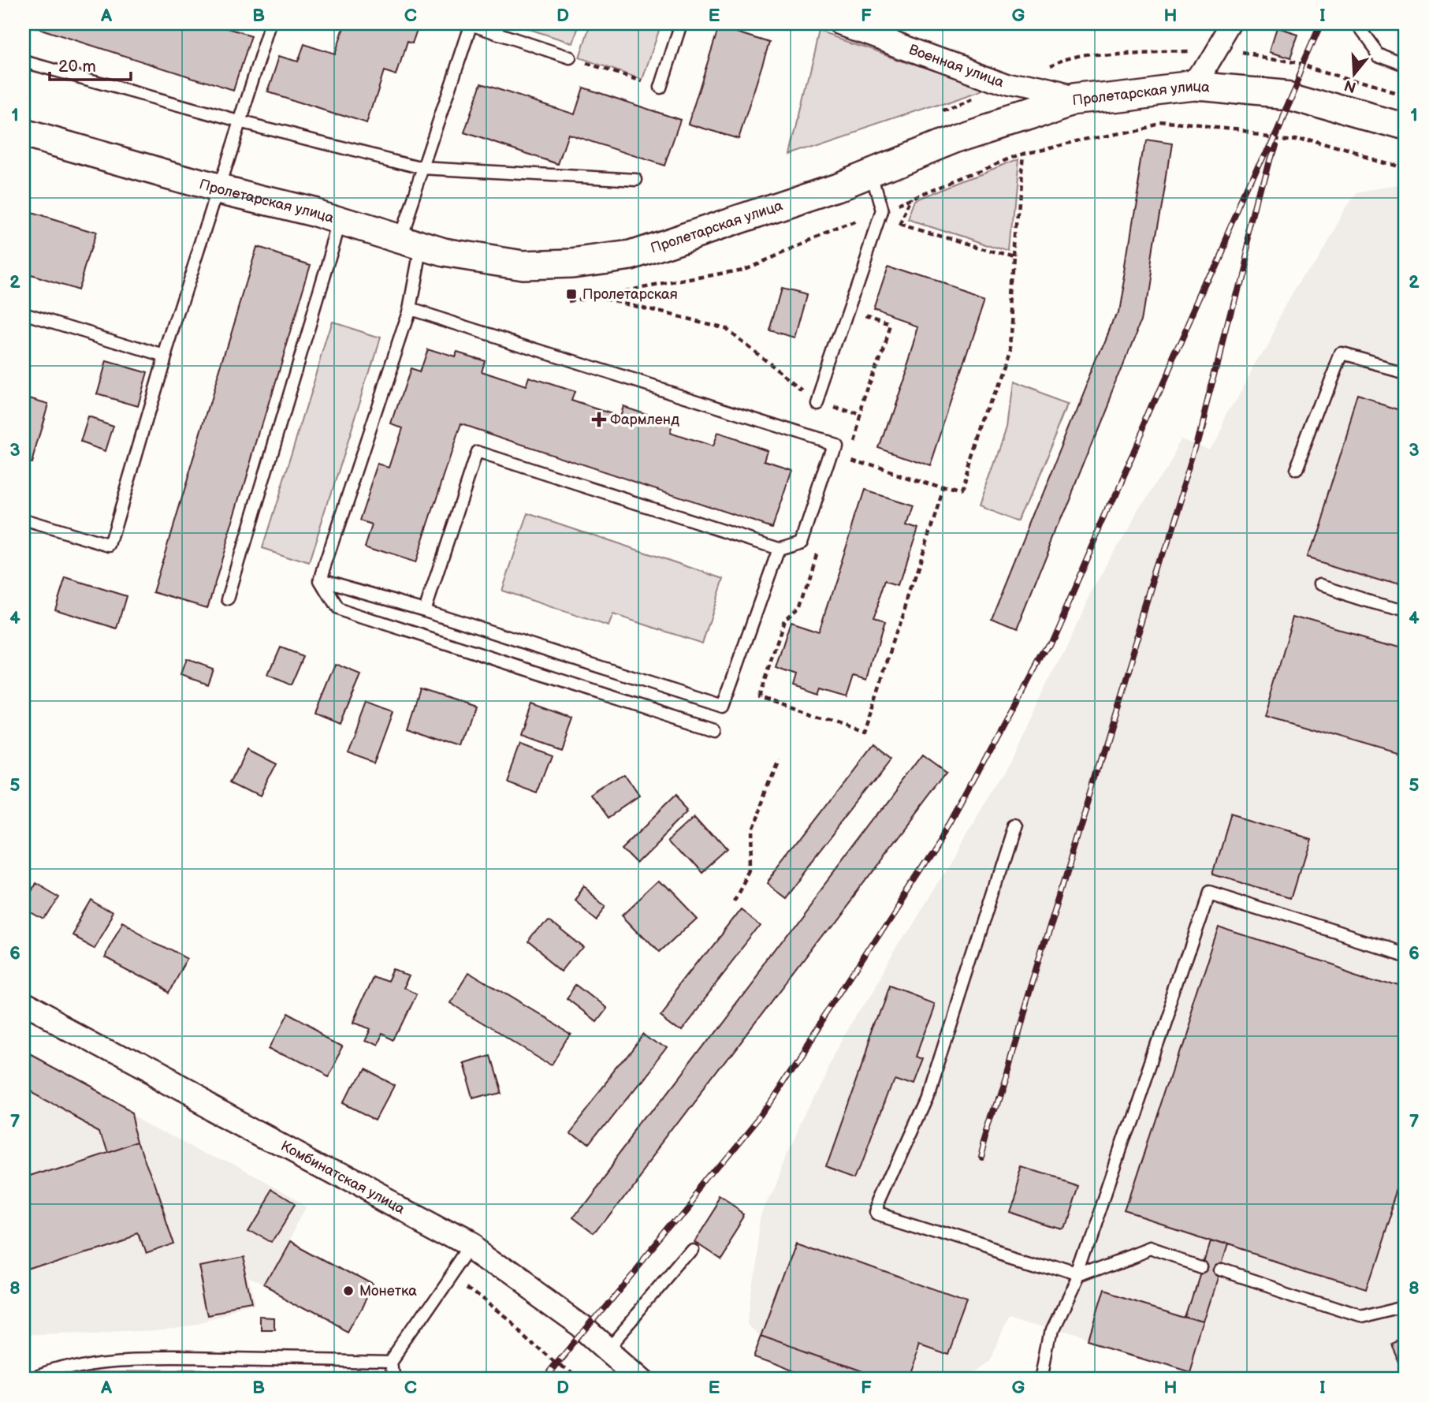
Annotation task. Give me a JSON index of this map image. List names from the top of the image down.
{
  "streets": {
    "street": ["Военная улица", "Пролетарская улица", "Комбинатская улица"]
  },
  "crossings": [
    ["Военная улица", "Пролетарская улица"]
  ],
  "places": {
    "transit": ["Пролетарская"],
    "health": ["Фармленд"],
    "other": ["Монетка"]
  },
  "scale_bar": "20 m",
  "north": "bottom",
  "grid": {
    "columns": [
      "A",
      "B",
      "C",
      "D",
      "E",
      "F",
      "G",
      "H",
      "I"
    ],
    "rows": [
      "1",
      "2",
      "3",
      "4",
      "5",
      "6",
      "7",
      "8"
    ]
  }
}
